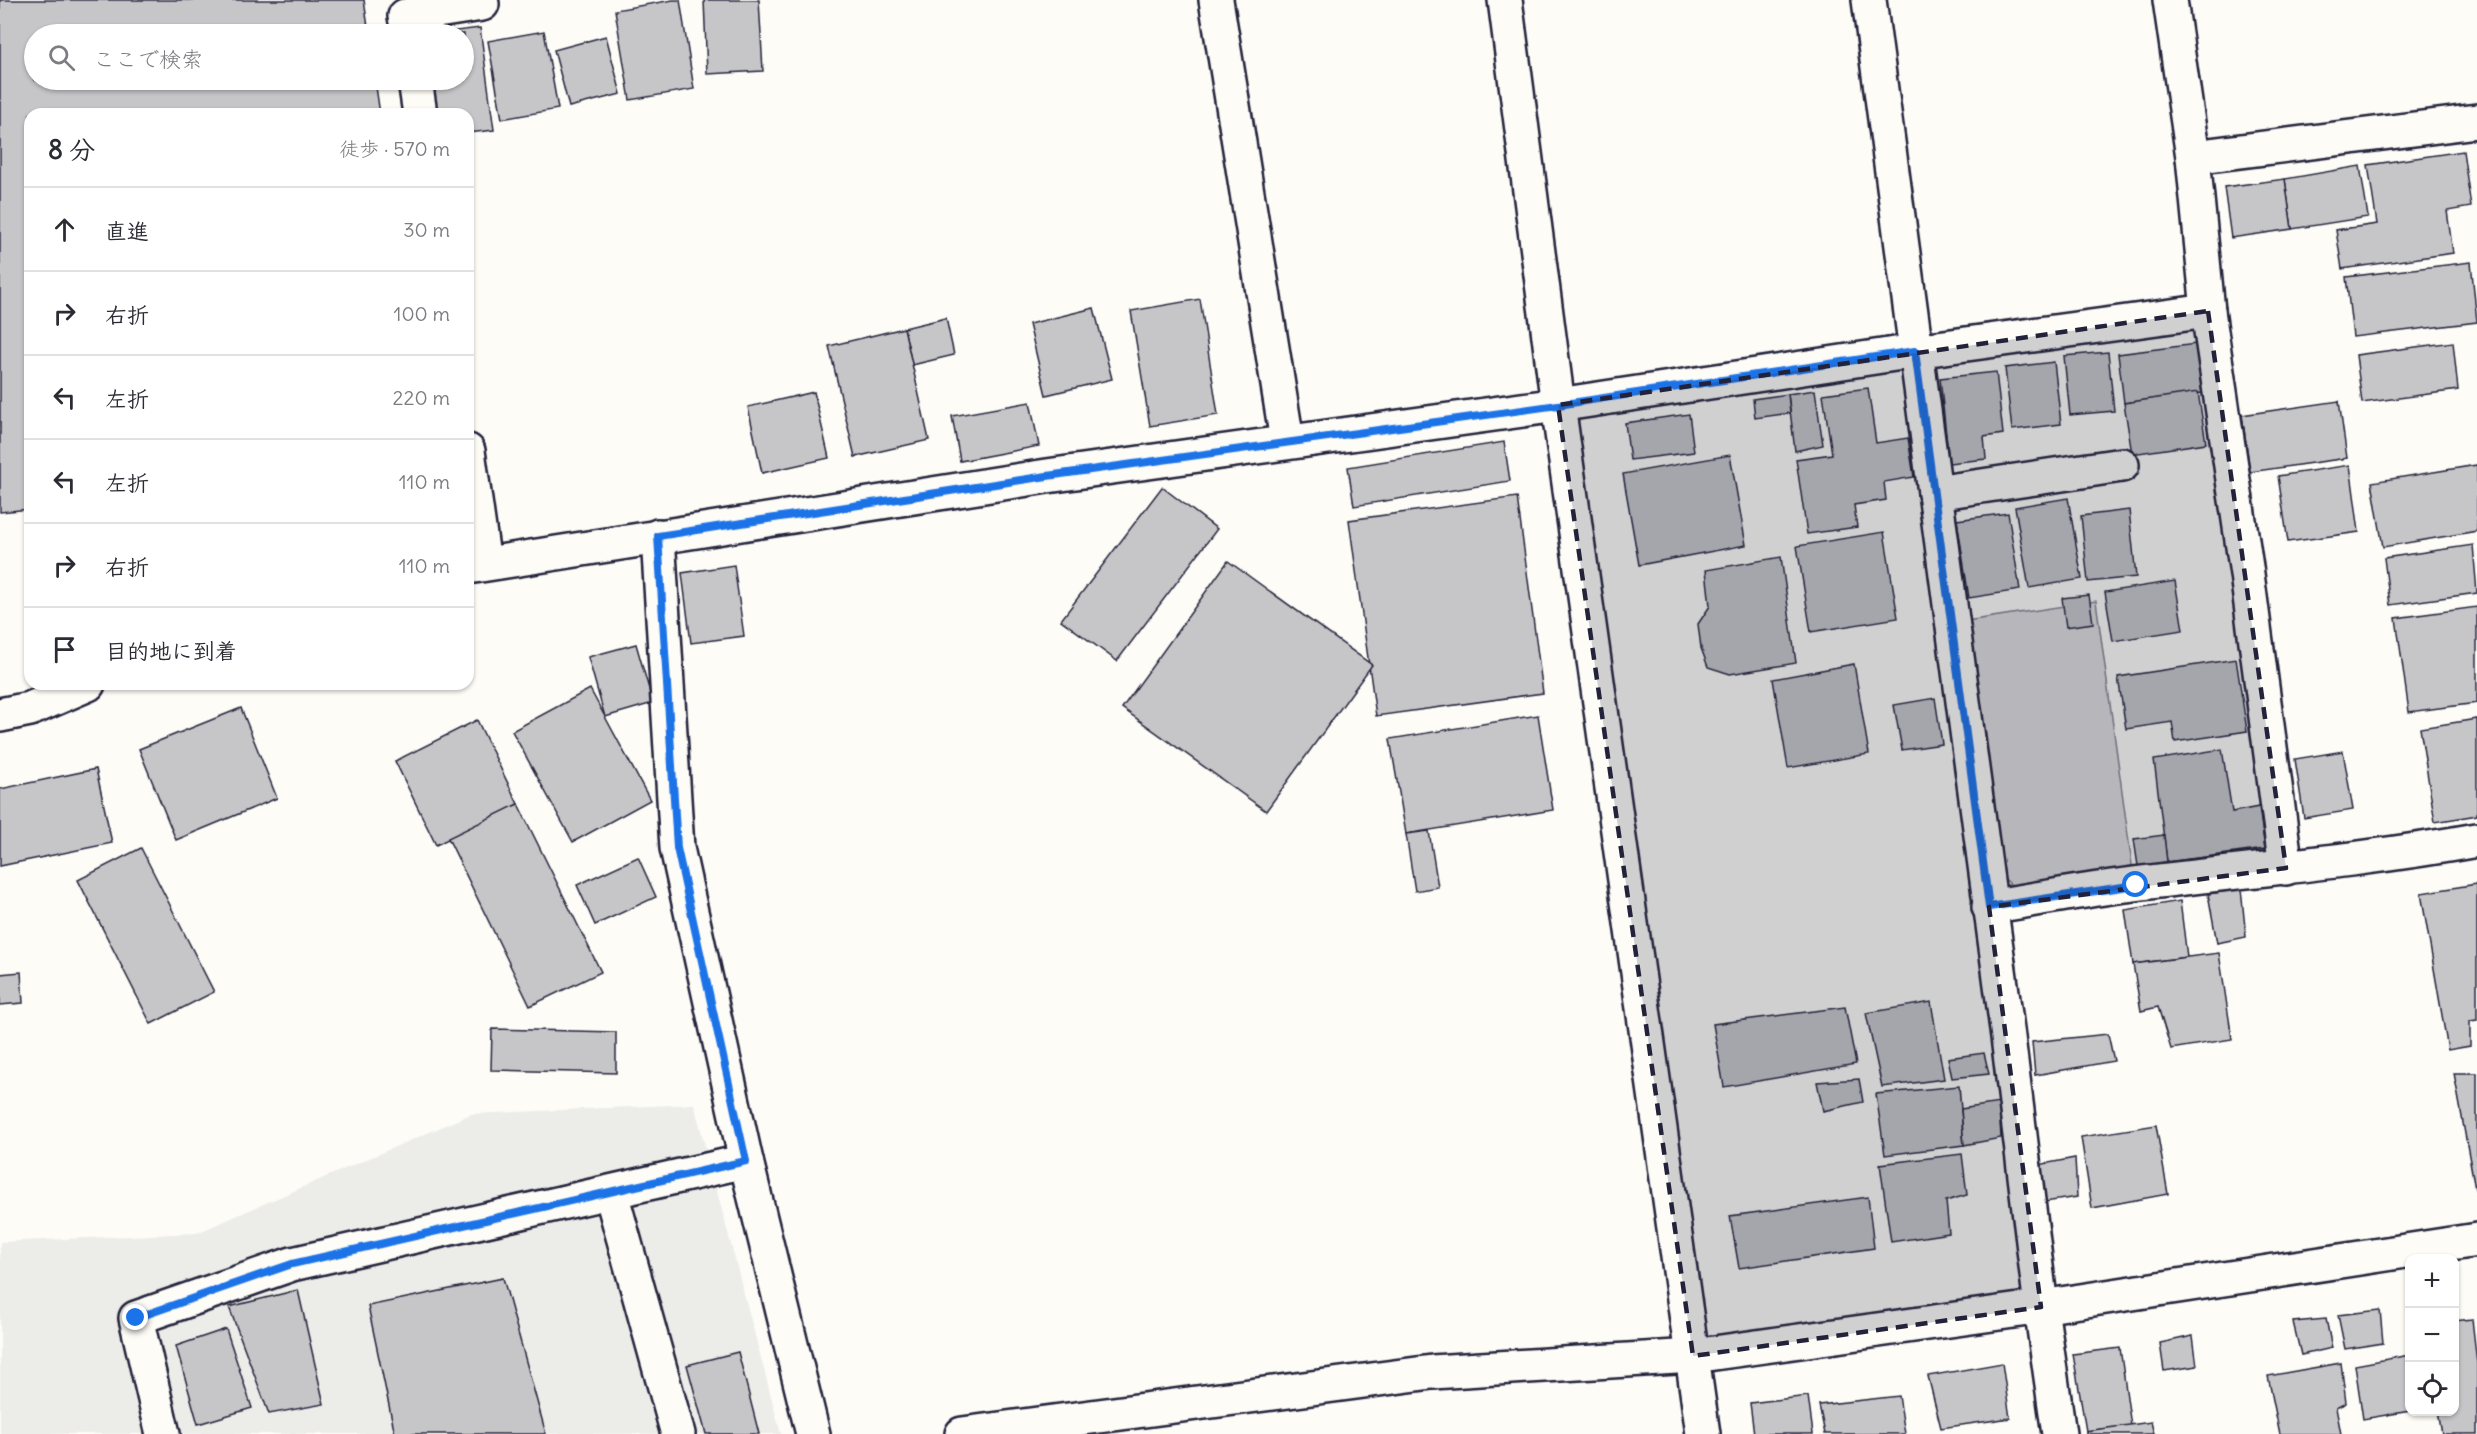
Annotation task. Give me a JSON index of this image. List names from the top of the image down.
{
  "page": {
    "search": "ここで検索",
    "heading": ["8 分", "徒歩 · 570 m"],
    "list": [
      ["直進", "30 m"],
      ["右折", "100 m"],
      ["左折", "220 m"],
      ["左折", "110 m"],
      ["右折", "110 m"],
      "目的地に到着"
    ],
    "map_buttons": ["+", "−"]
  }
}
